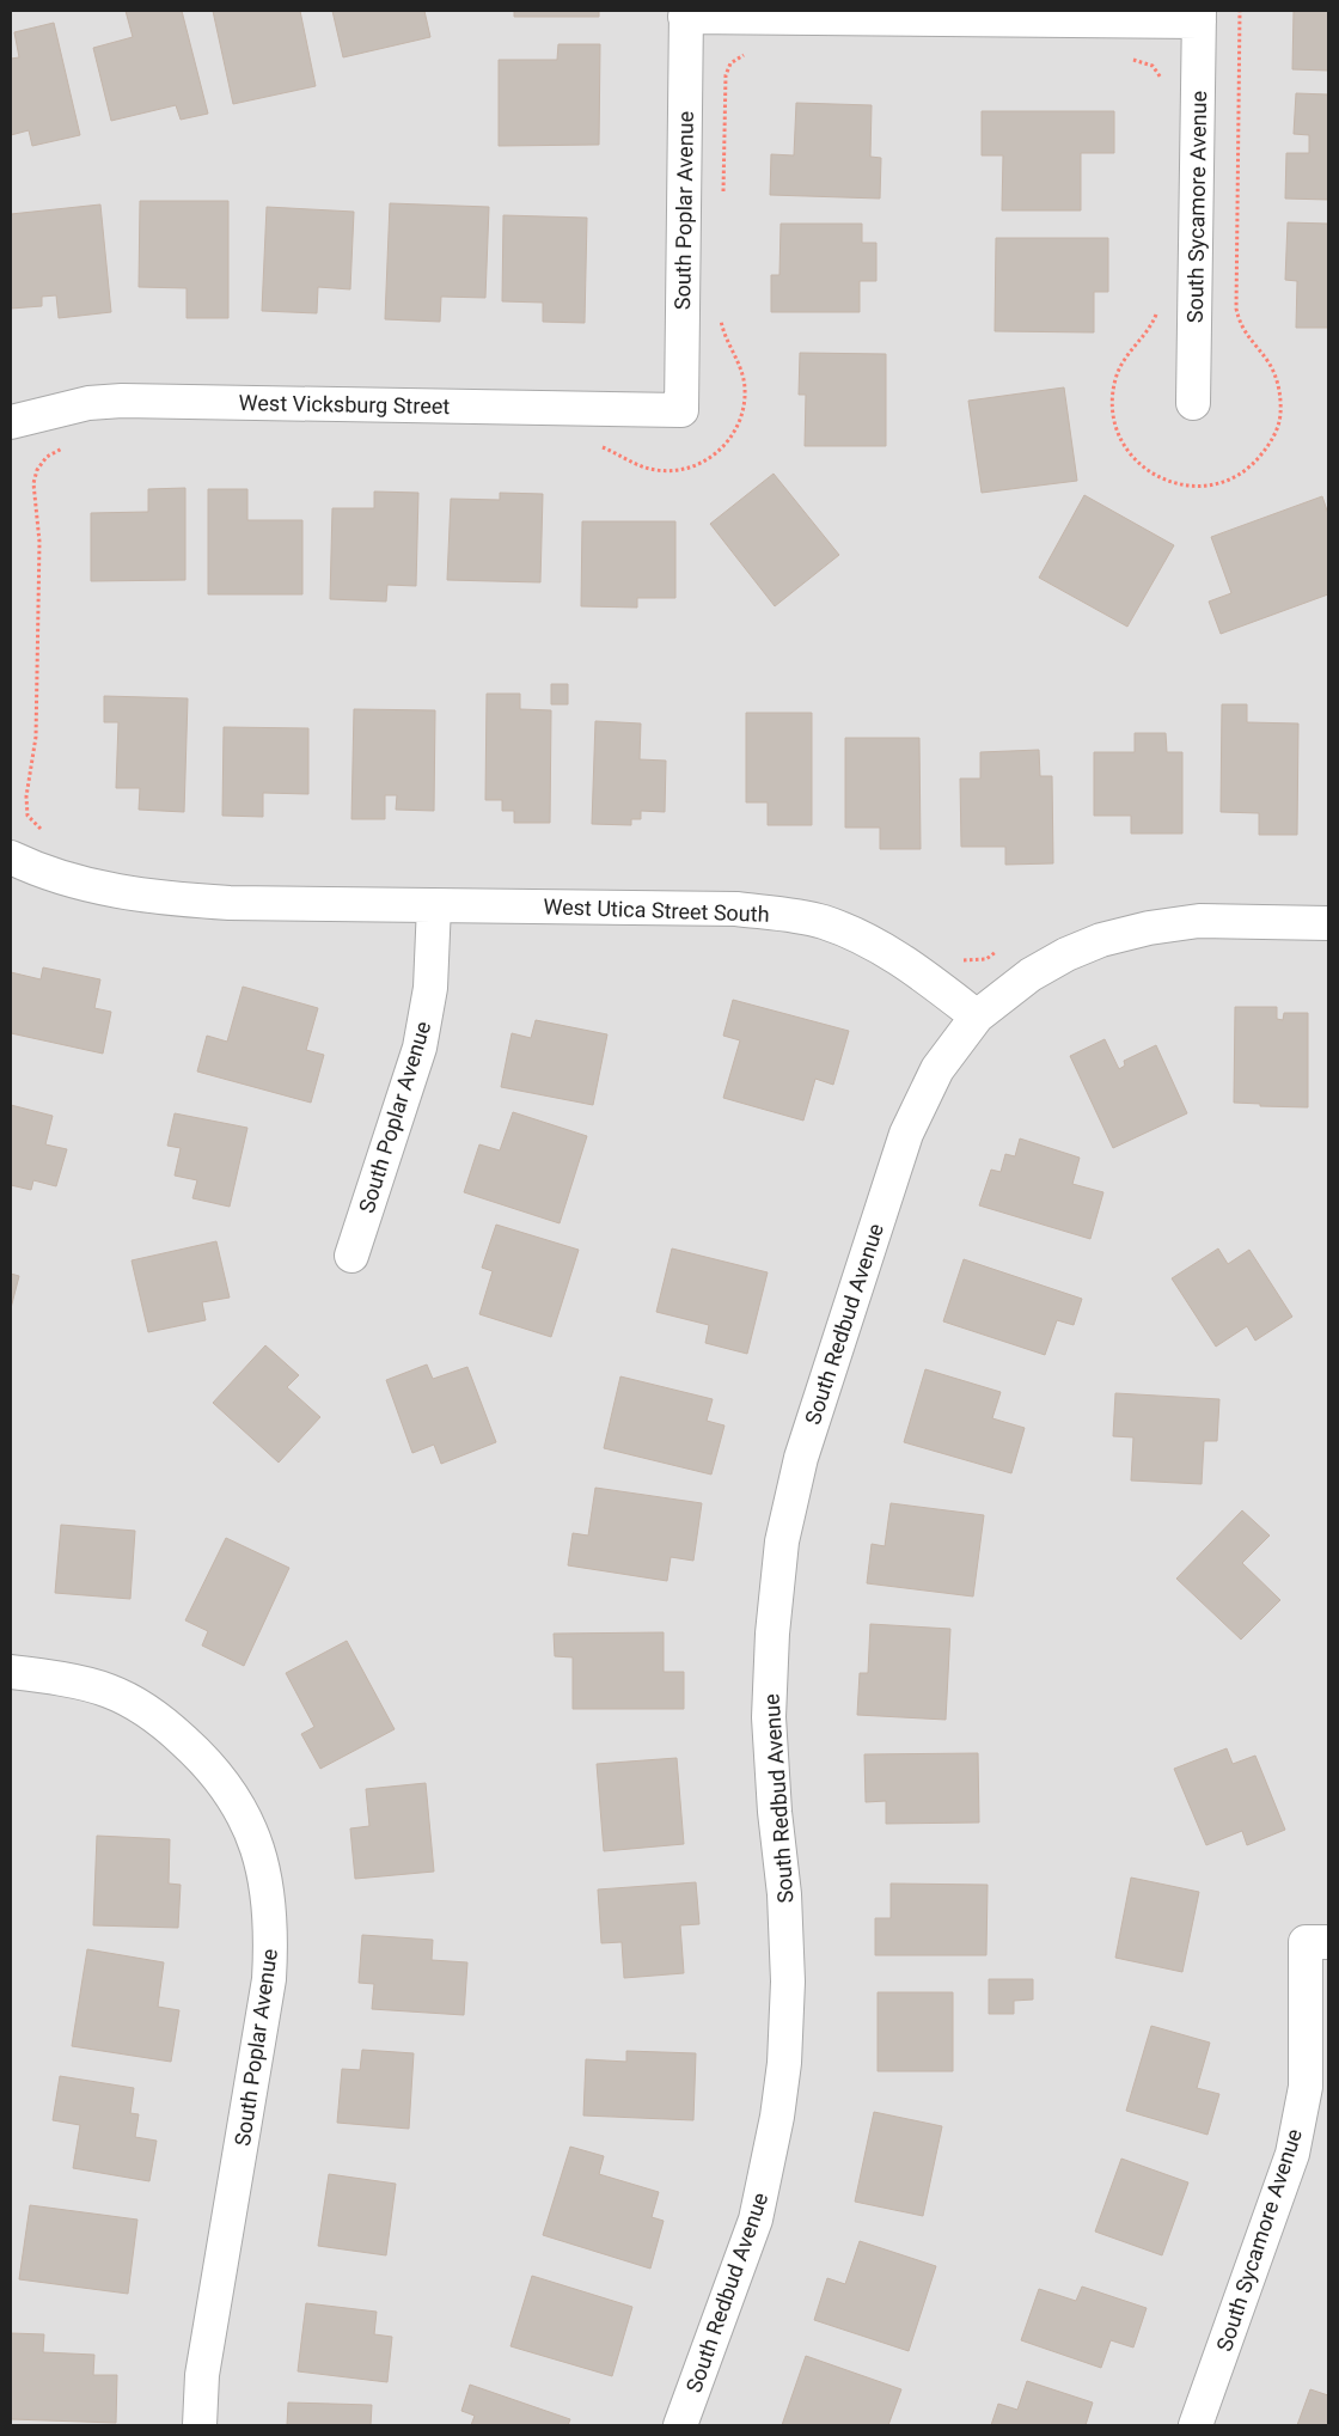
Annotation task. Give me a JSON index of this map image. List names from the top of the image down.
{
  "streets": {
    "street": [
      "South Sycamore Avenue",
      "South Poplar Avenue",
      "West Vicksburg Street",
      "West Utica Street South",
      "South Redbud Avenue"
    ]
  },
  "crossings": [
    ["South Poplar Avenue", "West Vicksburg Street"],
    ["South Poplar Avenue", "West Utica Street South"],
    ["West Utica Street South", "South Redbud Avenue"]
  ]
}
